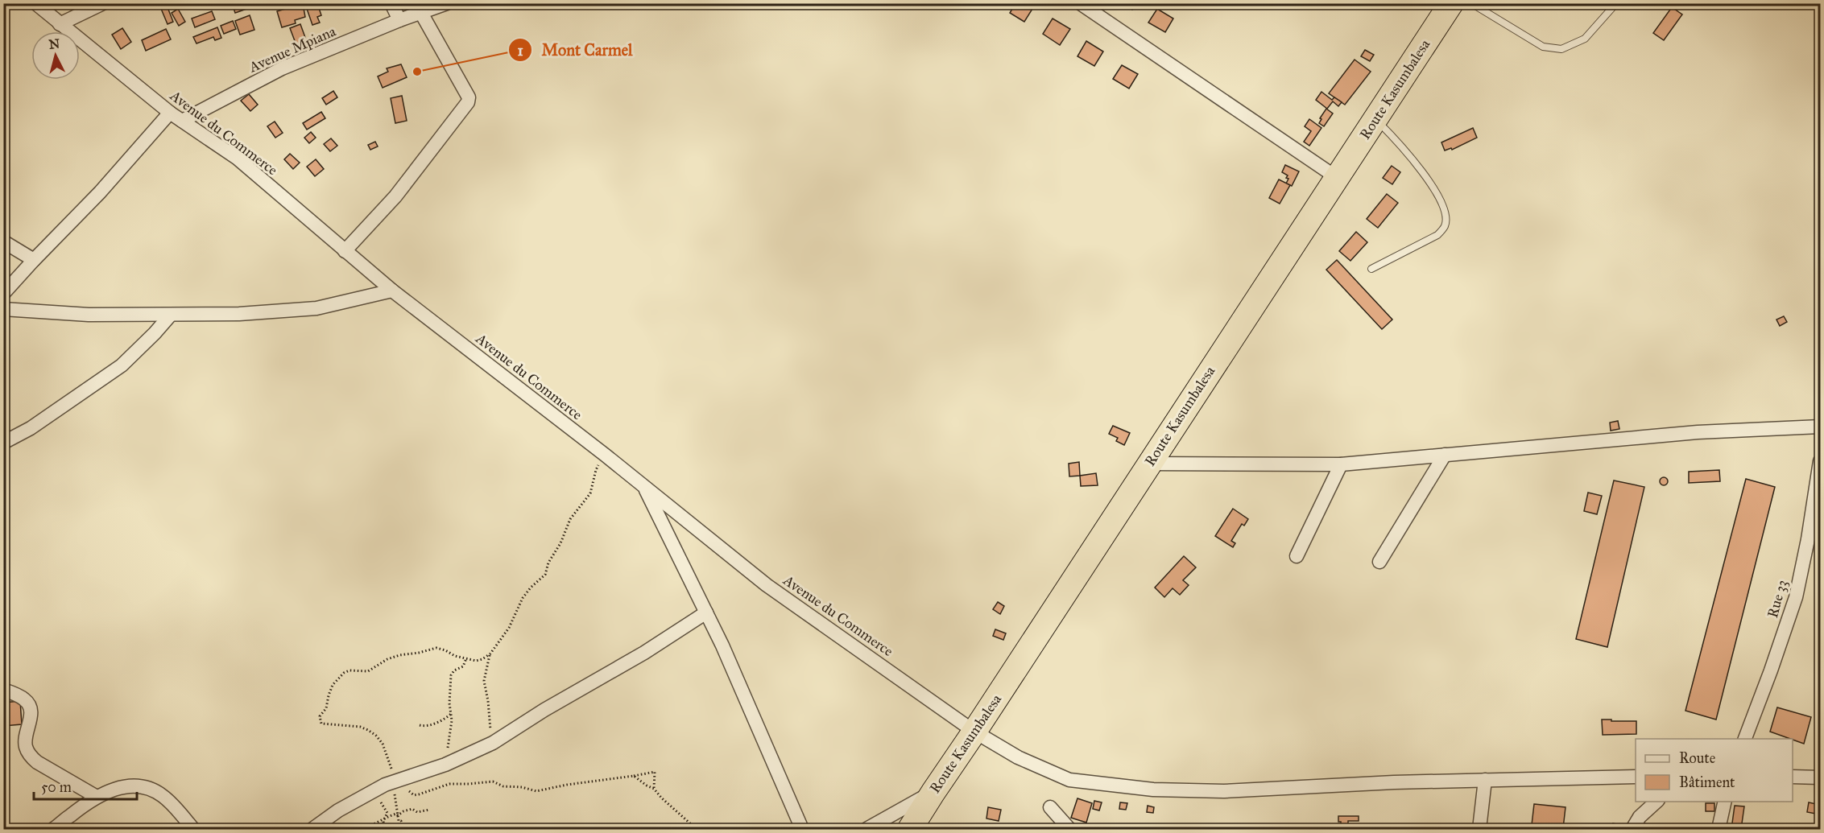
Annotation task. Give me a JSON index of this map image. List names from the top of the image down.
{
  "streets": {
    "highway": ["Route Kasumbalesa"],
    "street": ["Avenue Mpiana", "Avenue du Commerce", "Rue 33"]
  },
  "crossings": [
    ["Avenue Mpiana", "Avenue du Commerce"],
    ["Route Kasumbalesa", "Avenue du Commerce"]
  ],
  "places": ["Mont Carmel"],
  "legend": ["Route", "Bâtiment"],
  "scale_bar": "50 m",
  "north": "top"
}
